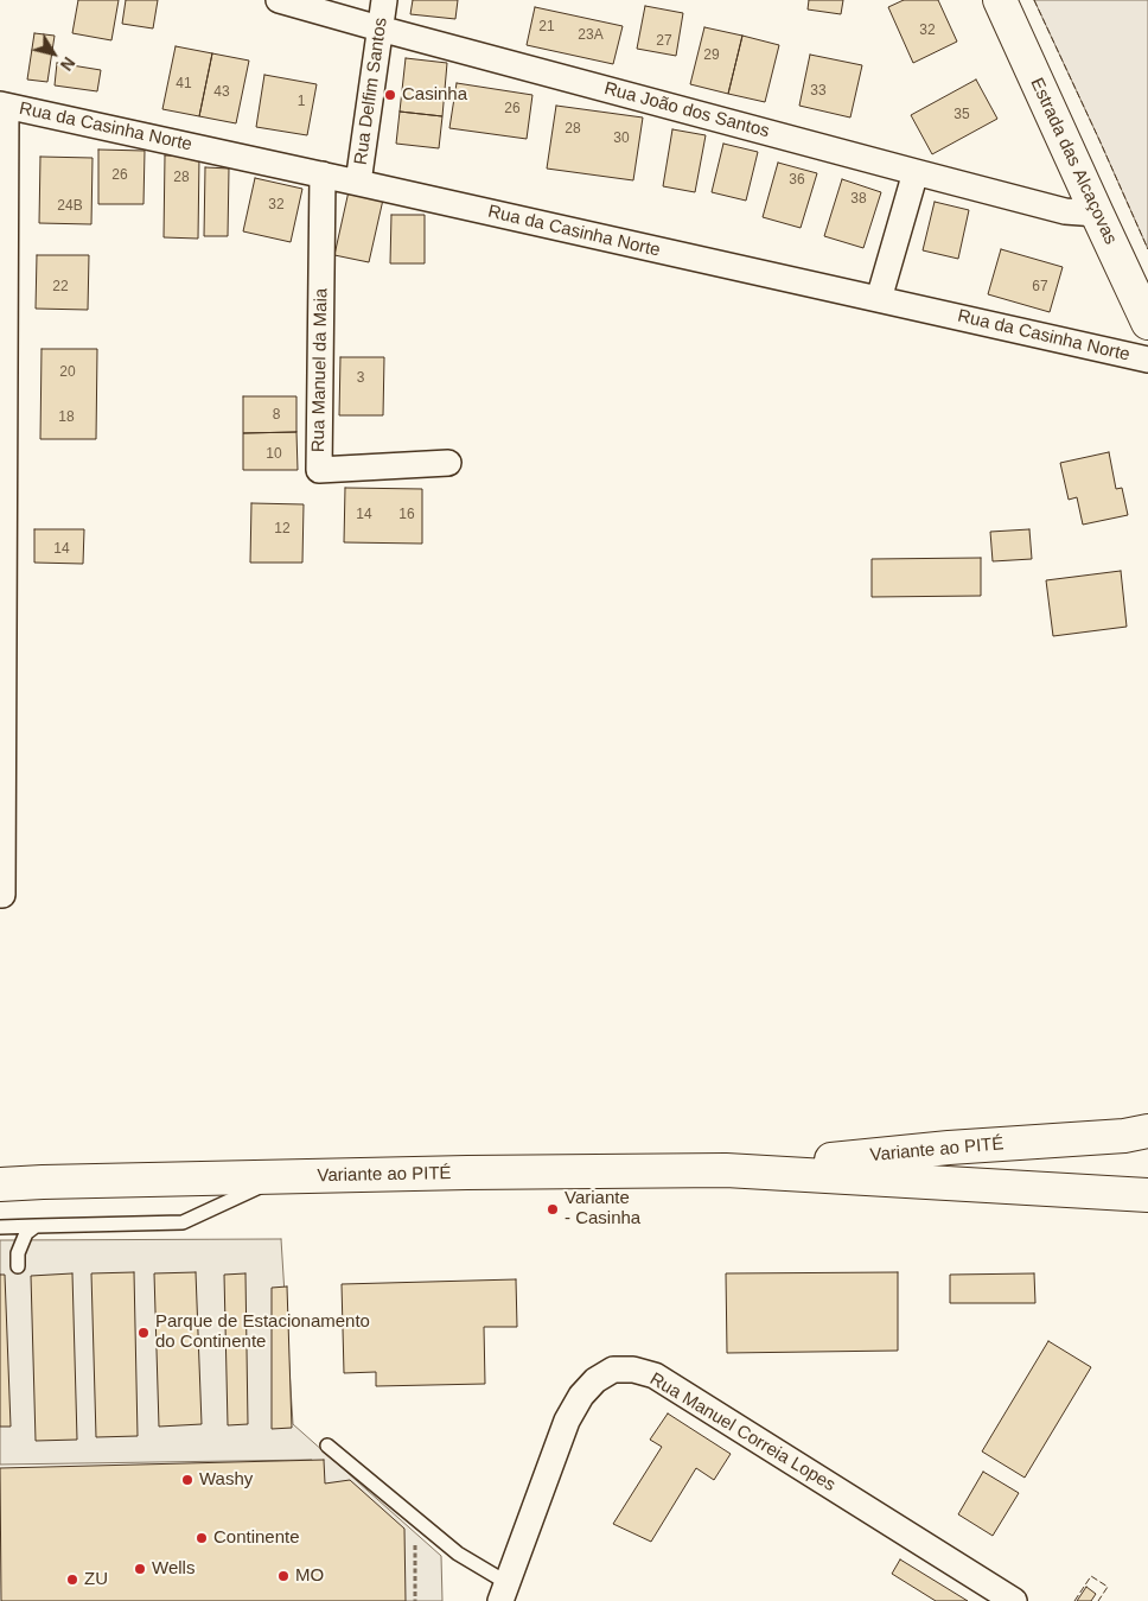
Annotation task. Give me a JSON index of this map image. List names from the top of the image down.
{
  "streets": {
    "main road": ["Estrada das Alcaçovas", "Variante ao PITÉ"],
    "street": [
      "Rua Delfim Santos",
      "Rua João dos Santos",
      "Rua da Casinha Norte",
      "Rua Manuel da Maia",
      "Rua Manuel Correia Lopes"
    ]
  },
  "crossings": [
    ["Rua Delfim Santos", "Rua João dos Santos"],
    ["Rua Delfim Santos", "Rua da Casinha Norte"],
    ["Rua João dos Santos", "Estrada das Alcaçovas"],
    ["Rua da Casinha Norte", "Rua Manuel da Maia"]
  ],
  "places": [
    "Casinha",
    "Variante - Casinha",
    "Parque de Estacionamento do Continente",
    "Washy",
    "Continente",
    "Wells",
    "MO",
    "ZU"
  ],
  "house_numbers": [
    "21",
    "32",
    "23A",
    "27",
    "29",
    "41",
    "33",
    "43",
    "1",
    "26",
    "35",
    "28",
    "30",
    "26",
    "28",
    "36",
    "38",
    "32",
    "24B",
    "22",
    "67",
    "20",
    "3",
    "8",
    "18",
    "10",
    "14",
    "16",
    "12",
    "14"
  ],
  "north": "bottom right"
}
